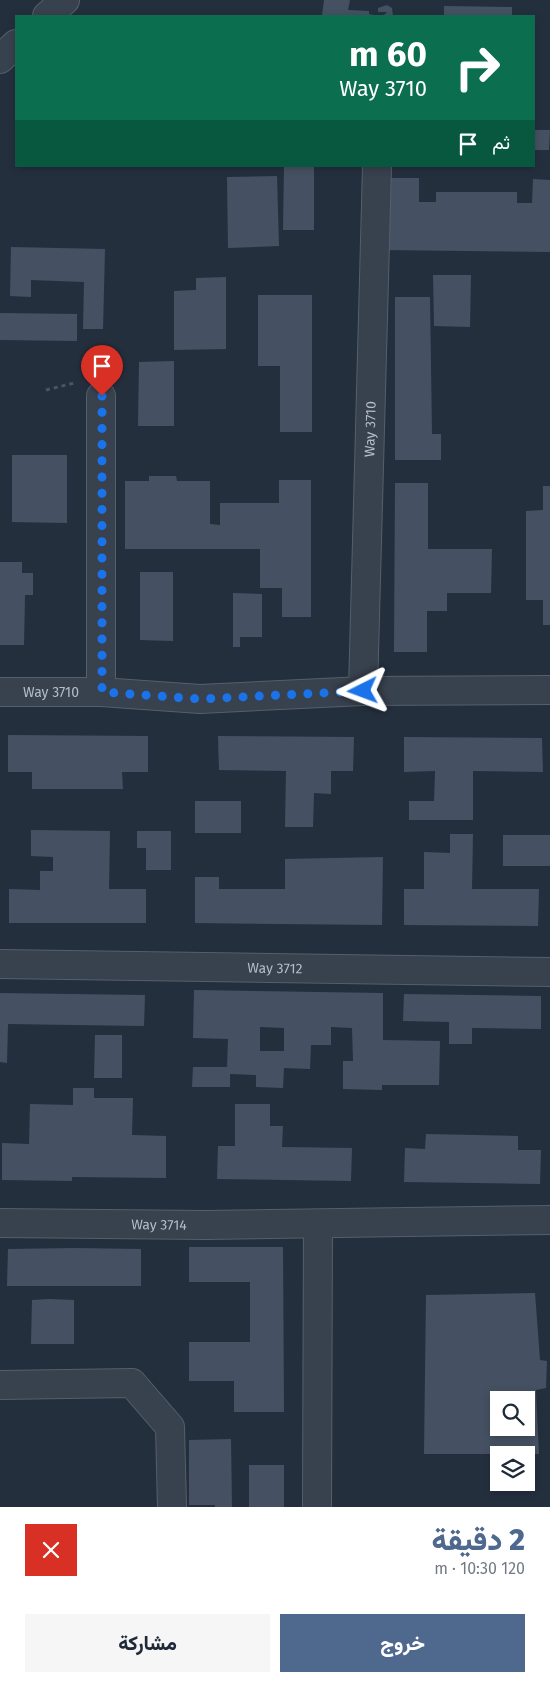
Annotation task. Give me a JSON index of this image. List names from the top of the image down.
{
  "streets": {
    "street": ["Way 3710", "Way 3712", "Way 3714"]
  },
  "page": {
    "turn": ["60 m", "Way 3710"],
    "then": "ثم",
    "heading": ["2 دقيقة", "120 m · 10:30"],
    "buttons": ["خروج", "مشاركة"]
  }
}
